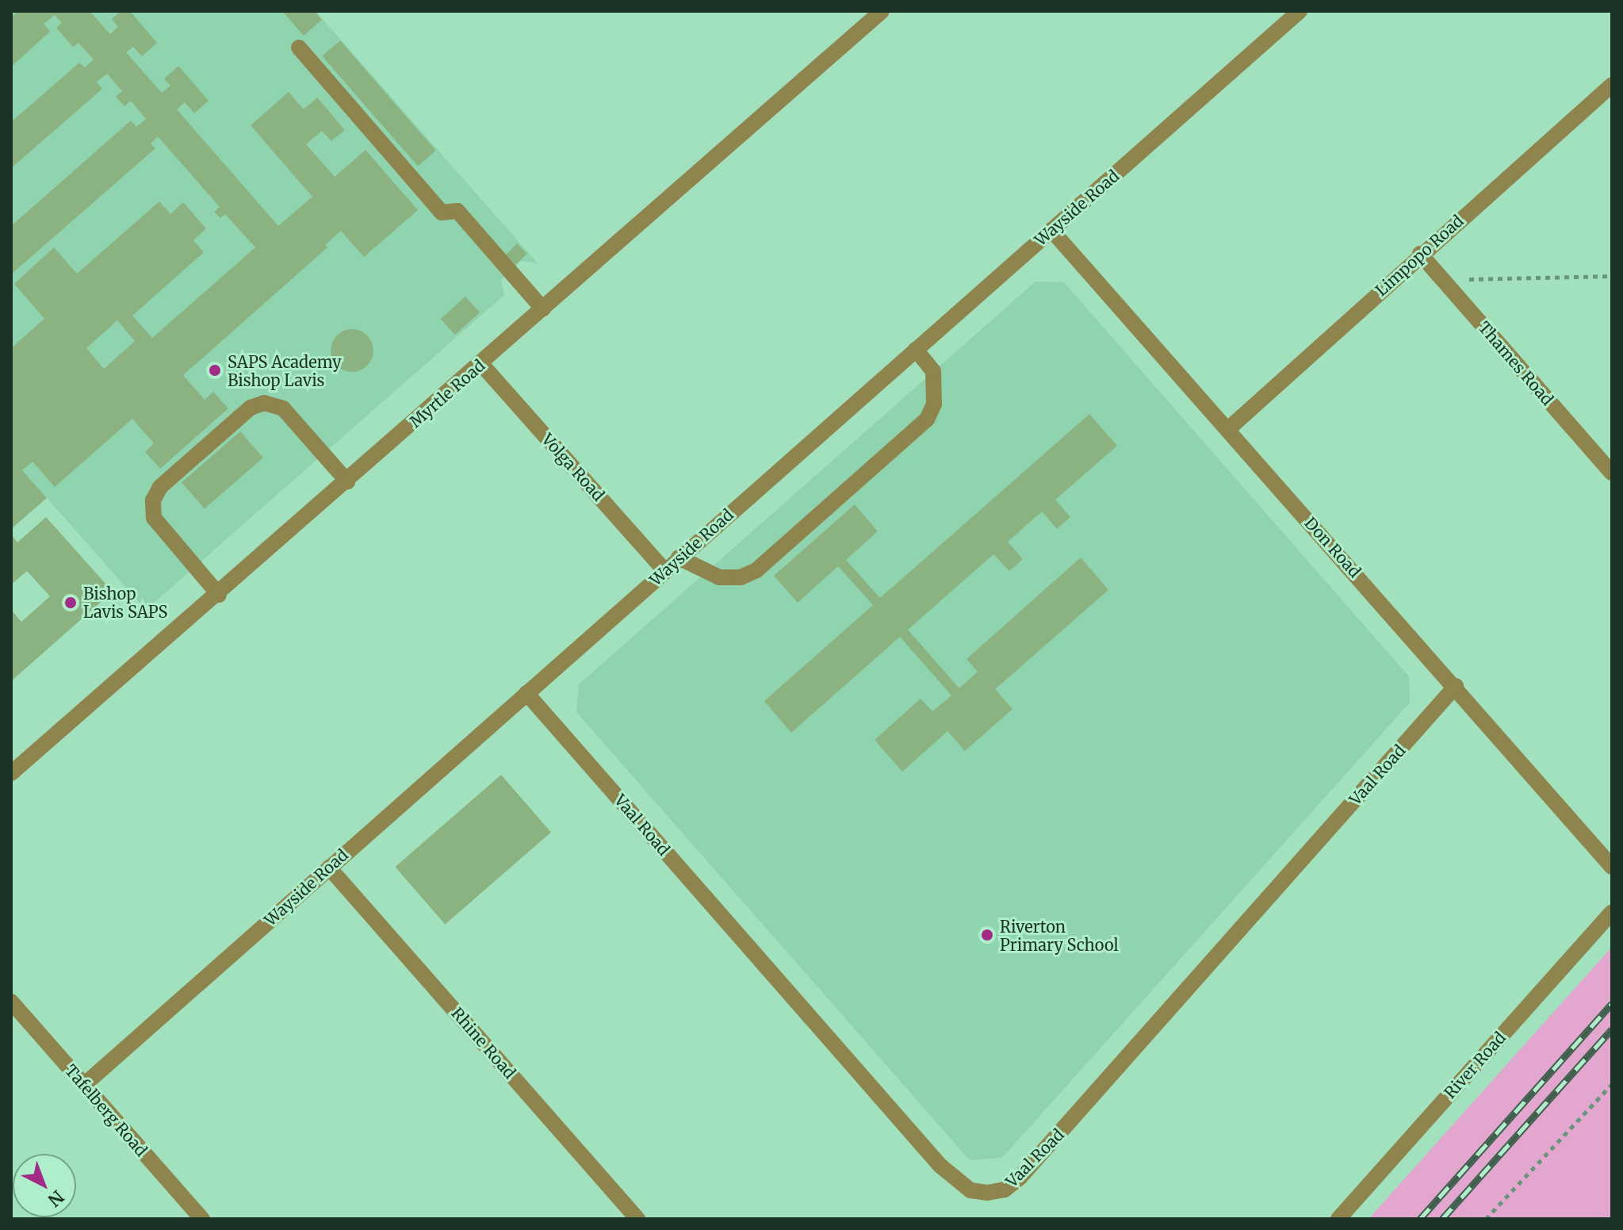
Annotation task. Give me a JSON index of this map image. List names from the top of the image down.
{
  "streets": {
    "street": [
      "Wayside Road",
      "Limpopo Road",
      "Thames Road",
      "Myrtle Road",
      "Volga Road",
      "Don Road",
      "Vaal Road",
      "Rhine Road",
      "River Road",
      "Tafelberg Road"
    ]
  },
  "crossings": [
    ["Wayside Road", "Volga Road"],
    ["Wayside Road", "Don Road"],
    ["Wayside Road", "Vaal Road"],
    ["Wayside Road", "Rhine Road"],
    ["Wayside Road", "Tafelberg Road"],
    ["Limpopo Road", "Thames Road"],
    ["Limpopo Road", "Don Road"],
    ["Myrtle Road", "Volga Road"],
    ["Don Road", "Vaal Road"]
  ],
  "places": ["SAPS Academy Bishop Lavis", "Bishop Lavis SAPS", "Riverton Primary School"],
  "north": "bottom right"
}
